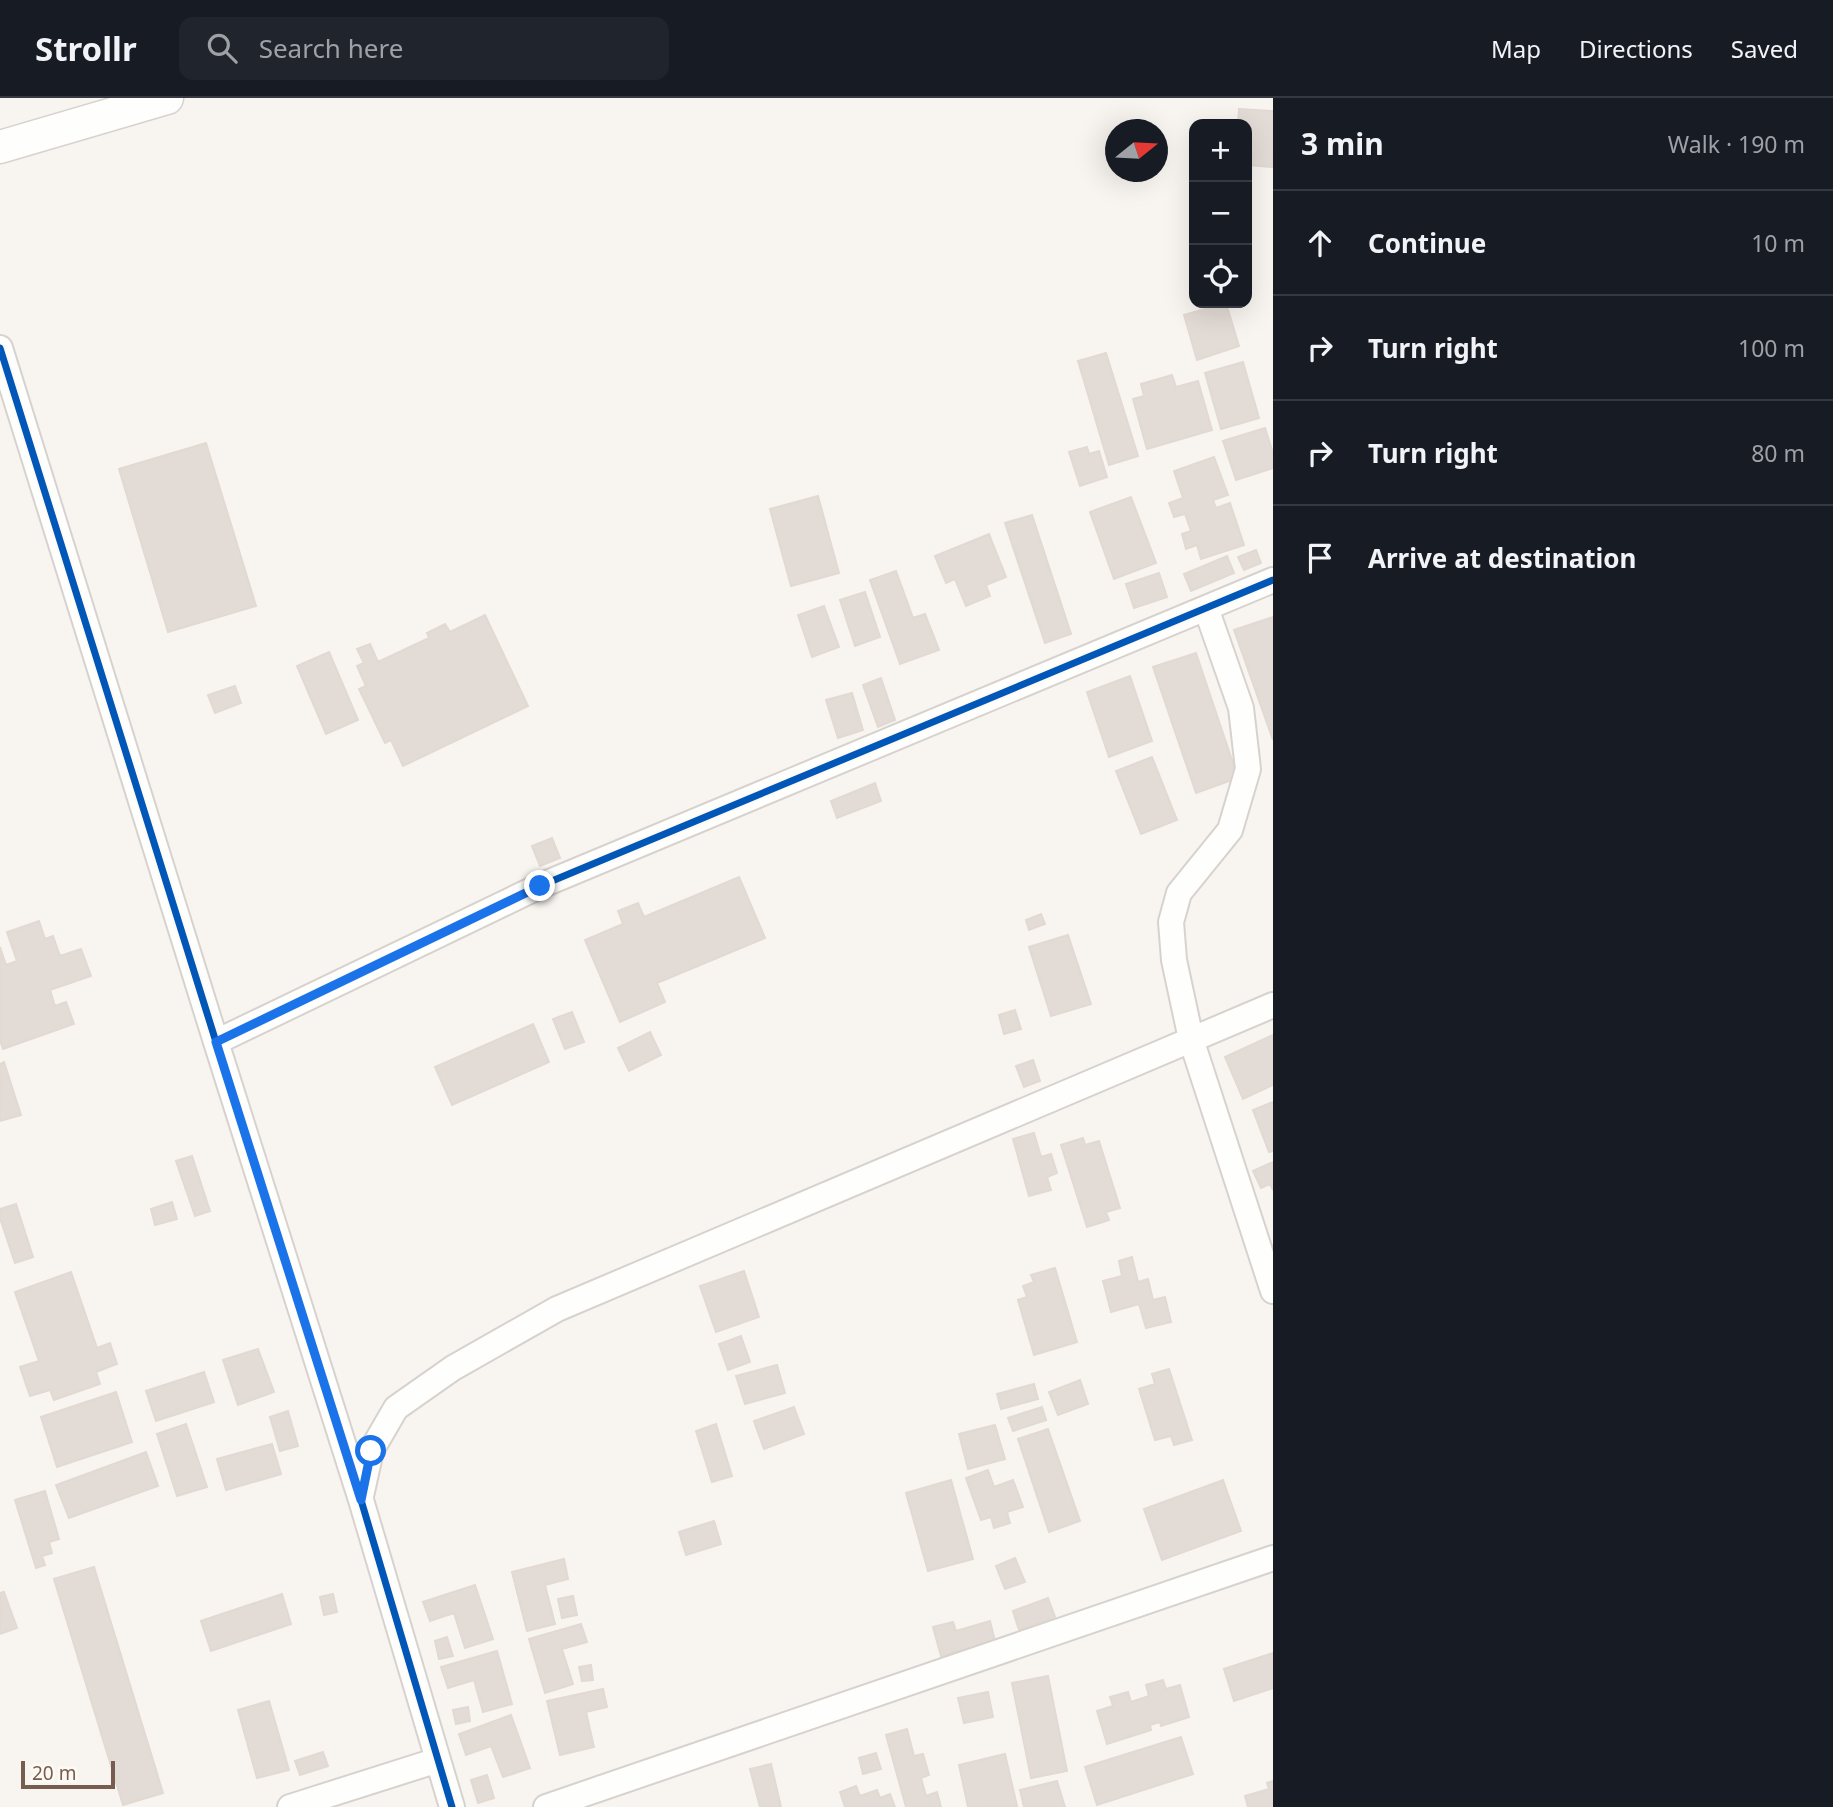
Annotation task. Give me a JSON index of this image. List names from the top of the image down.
{
  "scale_bar": "20 m",
  "north": "right",
  "page": {
    "header": "Strollr",
    "search": "Search here",
    "nav": ["Map", "Directions", "Saved"],
    "heading": ["3 min", "Walk · 190 m"],
    "map_buttons": ["+", "−"],
    "list": [
      ["Continue", "10 m"],
      ["Turn right", "100 m"],
      ["Turn right", "80 m"],
      "Arrive at destination"
    ],
    "scale": "20 m"
  }
}
